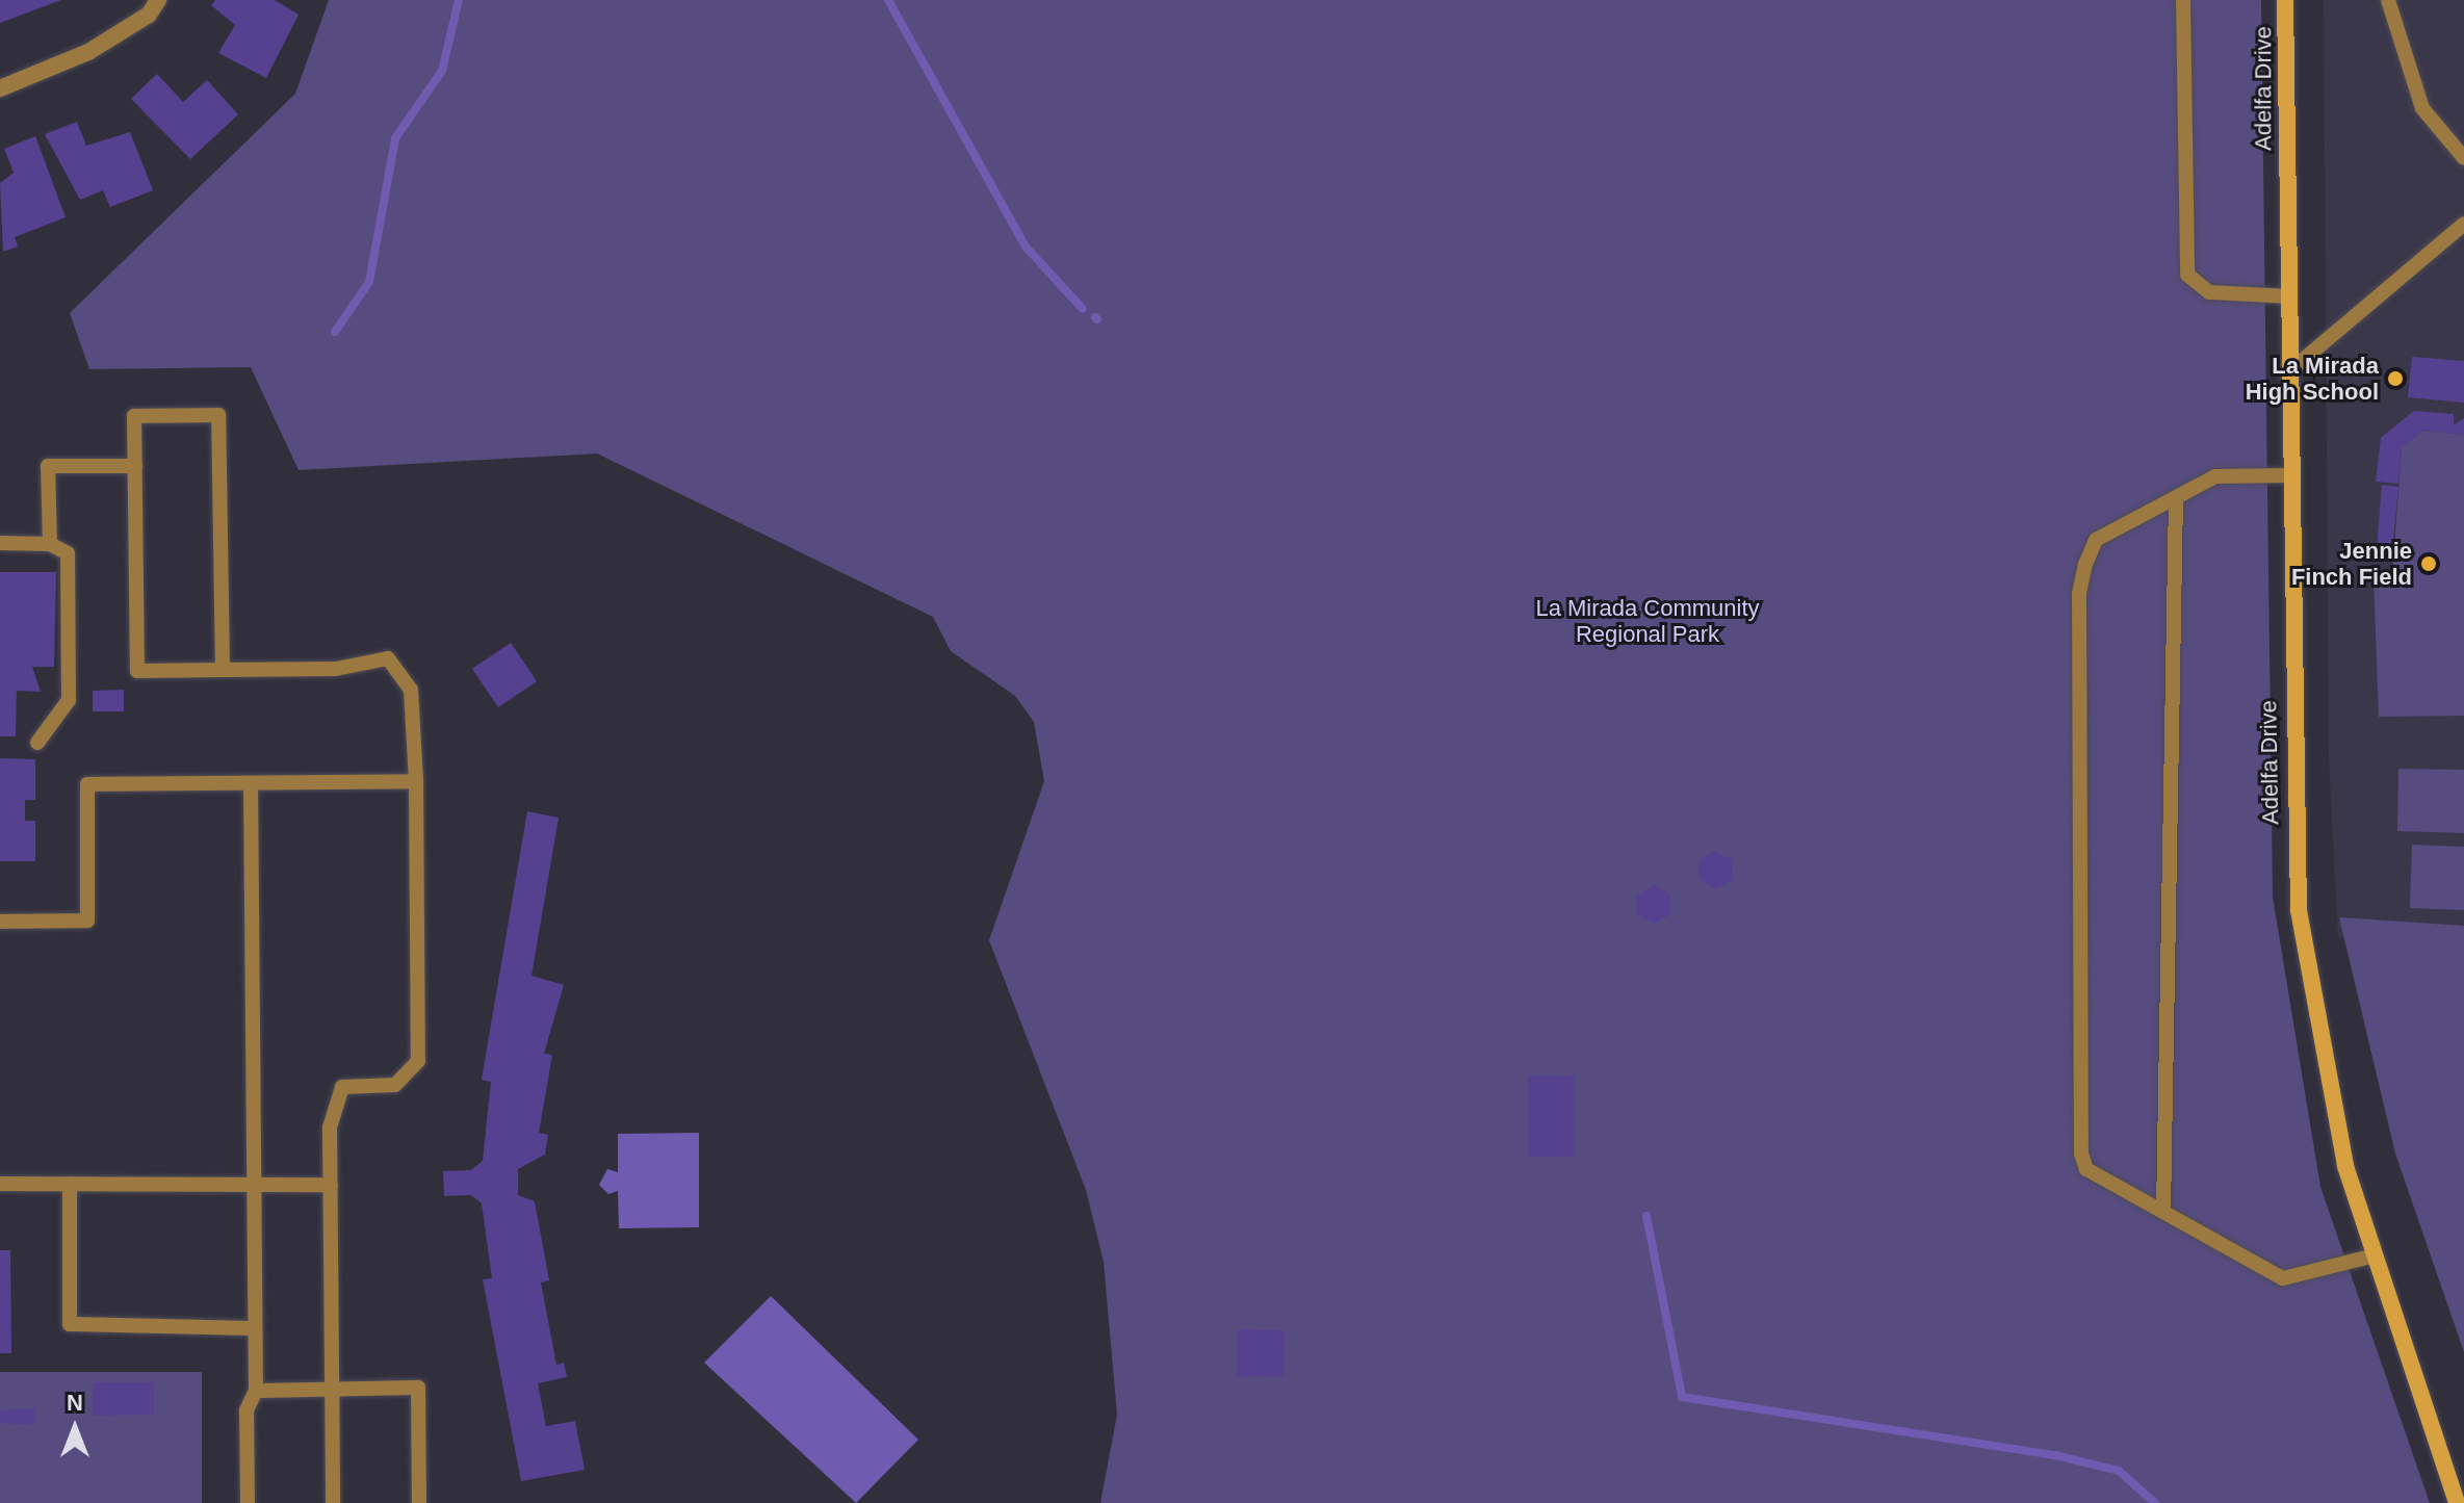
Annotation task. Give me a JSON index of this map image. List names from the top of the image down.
{
  "streets": {
    "street": ["Adelfa Drive"]
  },
  "parks": ["La Mirada Community Regional Park"],
  "places": ["La Mirada High School", "Jennie Finch Field"],
  "north": "top"
}
